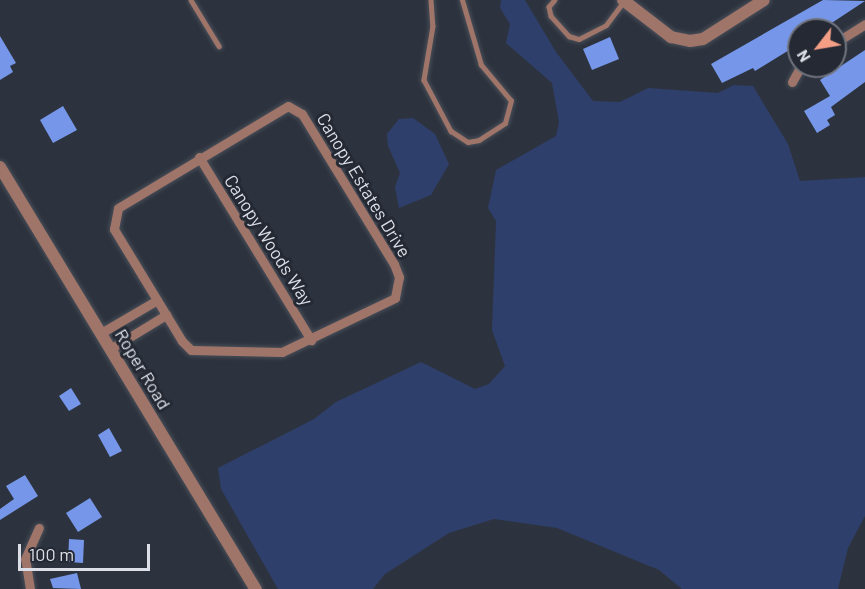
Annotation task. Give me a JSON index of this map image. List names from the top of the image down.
{
  "streets": {
    "street": ["Canopy Estates Drive", "Canopy Woods Way", "Roper Road"]
  },
  "crossings": [
    ["Canopy Estates Drive", "Canopy Woods Way"]
  ],
  "scale_bar": "100 m",
  "north": "bottom left"
}
